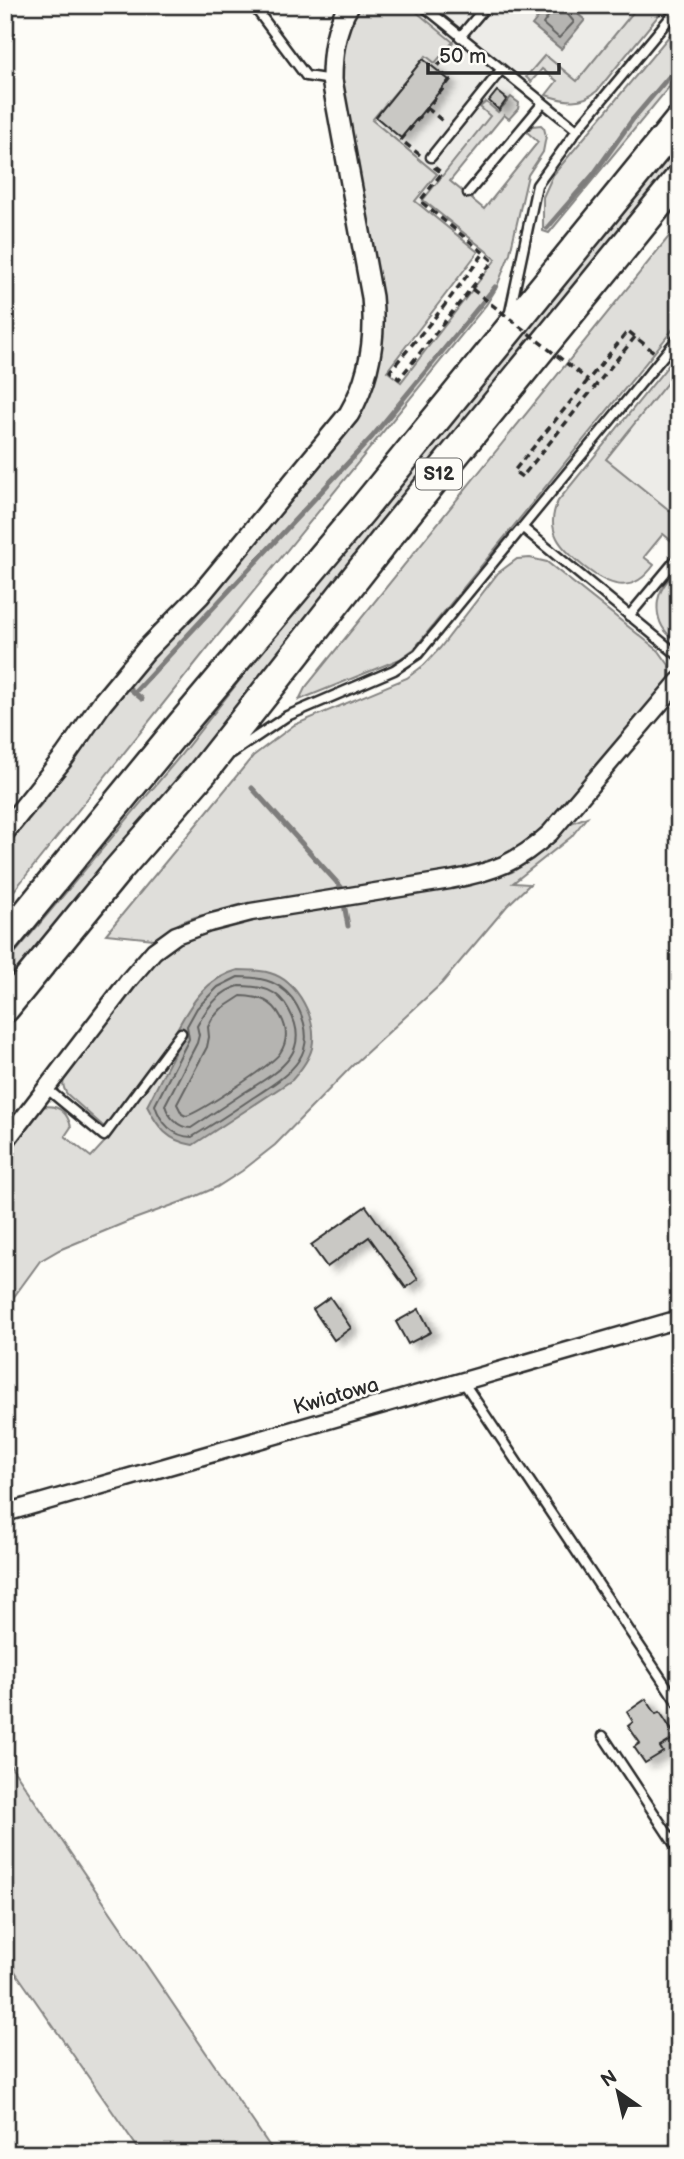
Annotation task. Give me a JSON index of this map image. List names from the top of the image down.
{
  "streets": {
    "highway": ["S12"],
    "street": ["Kwiatowa"]
  },
  "scale_bar": "50 m",
  "north": "top left"
}
